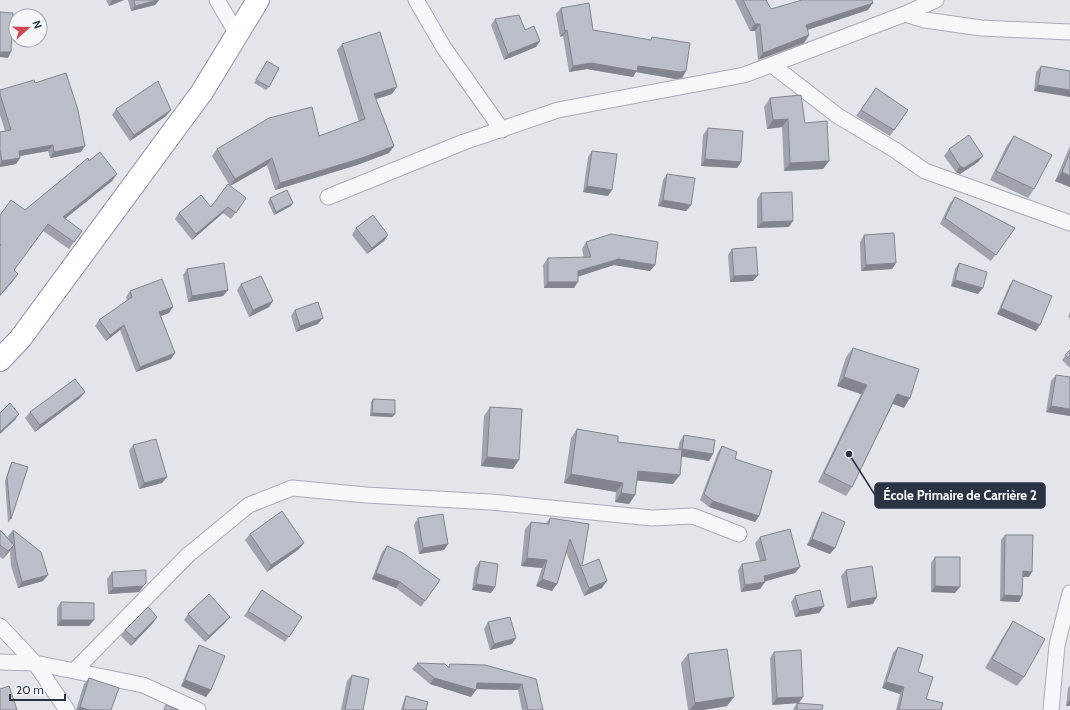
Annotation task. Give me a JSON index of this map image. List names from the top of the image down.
{
  "places": ["École Primaire de Carrière 2"],
  "scale_bar": "20 m",
  "north": "right"
}
